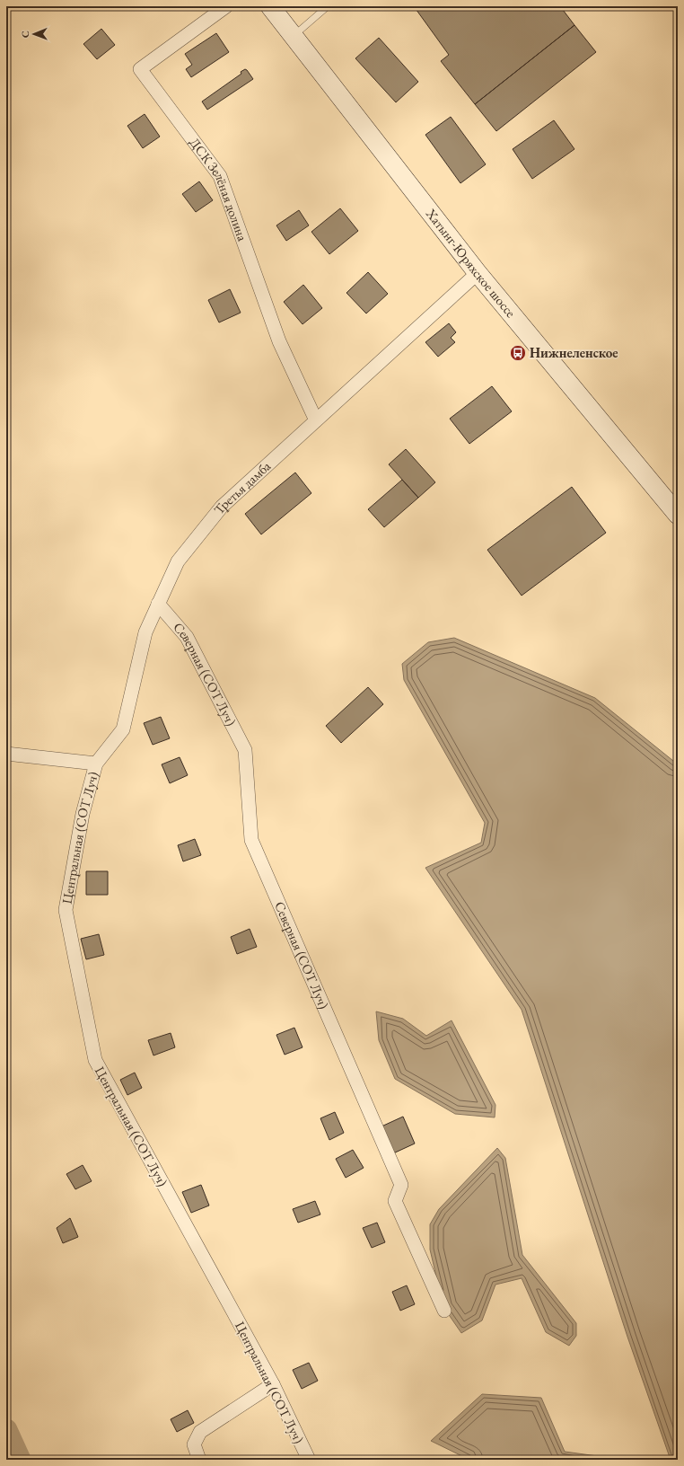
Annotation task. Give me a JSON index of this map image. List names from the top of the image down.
{
  "streets": {
    "main road": ["Хатынг-Юряхское шоссе"],
    "street": [
      "ДСК Зелёная долина",
      "Третья дамба",
      "Северная (СОТ Луч)",
      "Центральная (СОТ Луч)"
    ]
  },
  "crossings": [
    ["ДСК Зелёная долина", "Третья дамба"],
    ["Хатынг-Юряхское шоссе", "Третья дамба"],
    ["Третья дамба", "Северная (СОТ Луч)"],
    ["Третья дамба", "Центральная (СОТ Луч)"]
  ],
  "places": {
    "bus stop": ["Нижнеленское"]
  },
  "north": "left"
}
